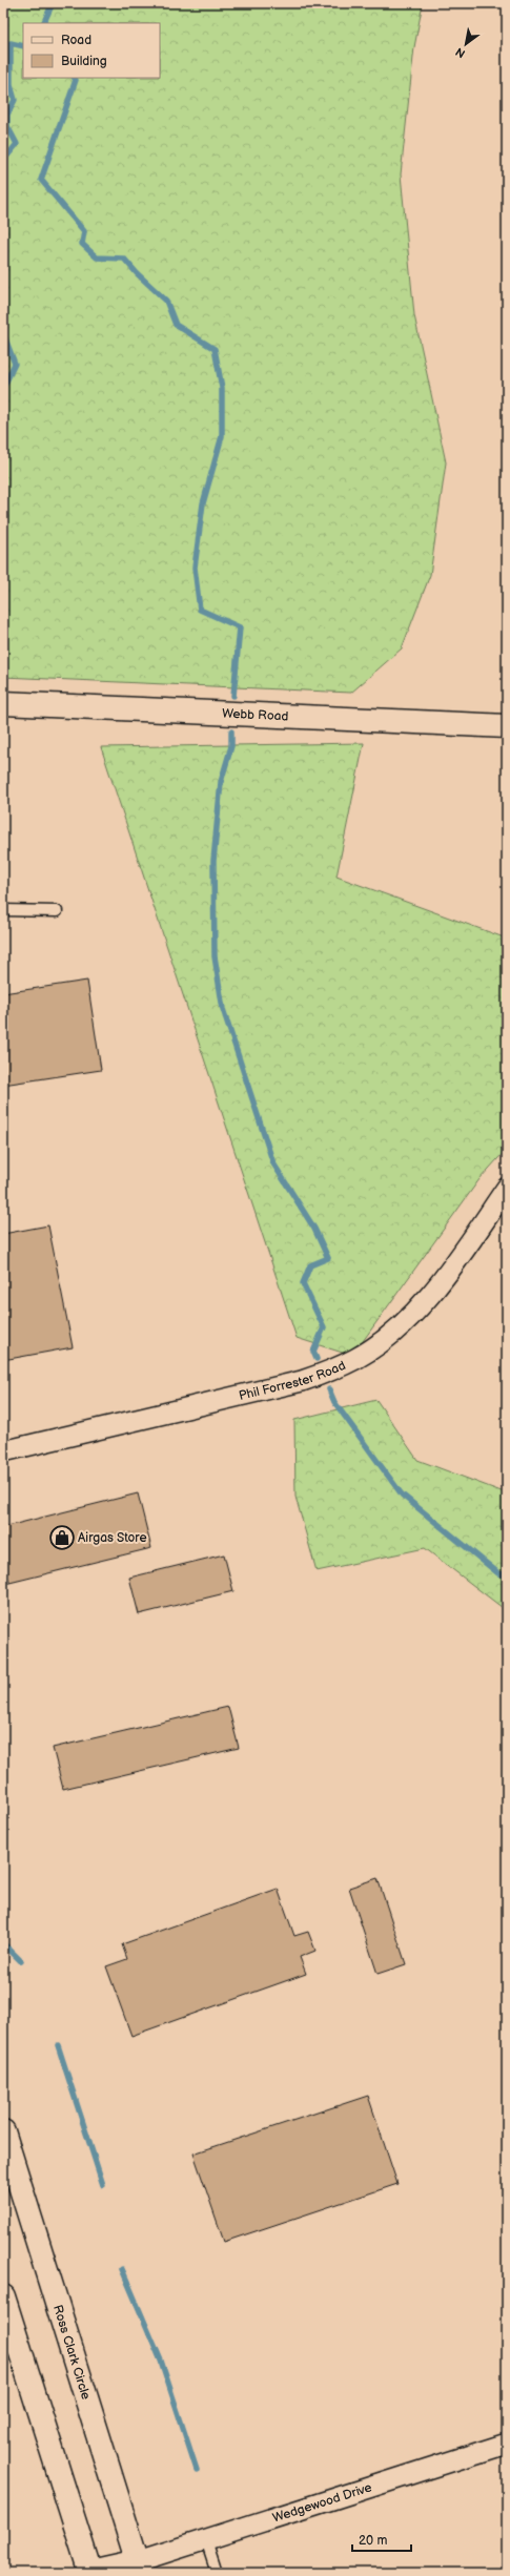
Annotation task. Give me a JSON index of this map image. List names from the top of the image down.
{
  "streets": {
    "main road": ["Webb Road", "Ross Clark Circle"],
    "street": ["Phil Forrester Road", "Wedgewood Drive"]
  },
  "crossings": [
    ["Ross Clark Circle", "Wedgewood Drive"]
  ],
  "places": {
    "shop": ["Airgas Store"]
  },
  "legend": ["Road", "Building"],
  "scale_bar": "20 m",
  "north": "bottom left"
}
